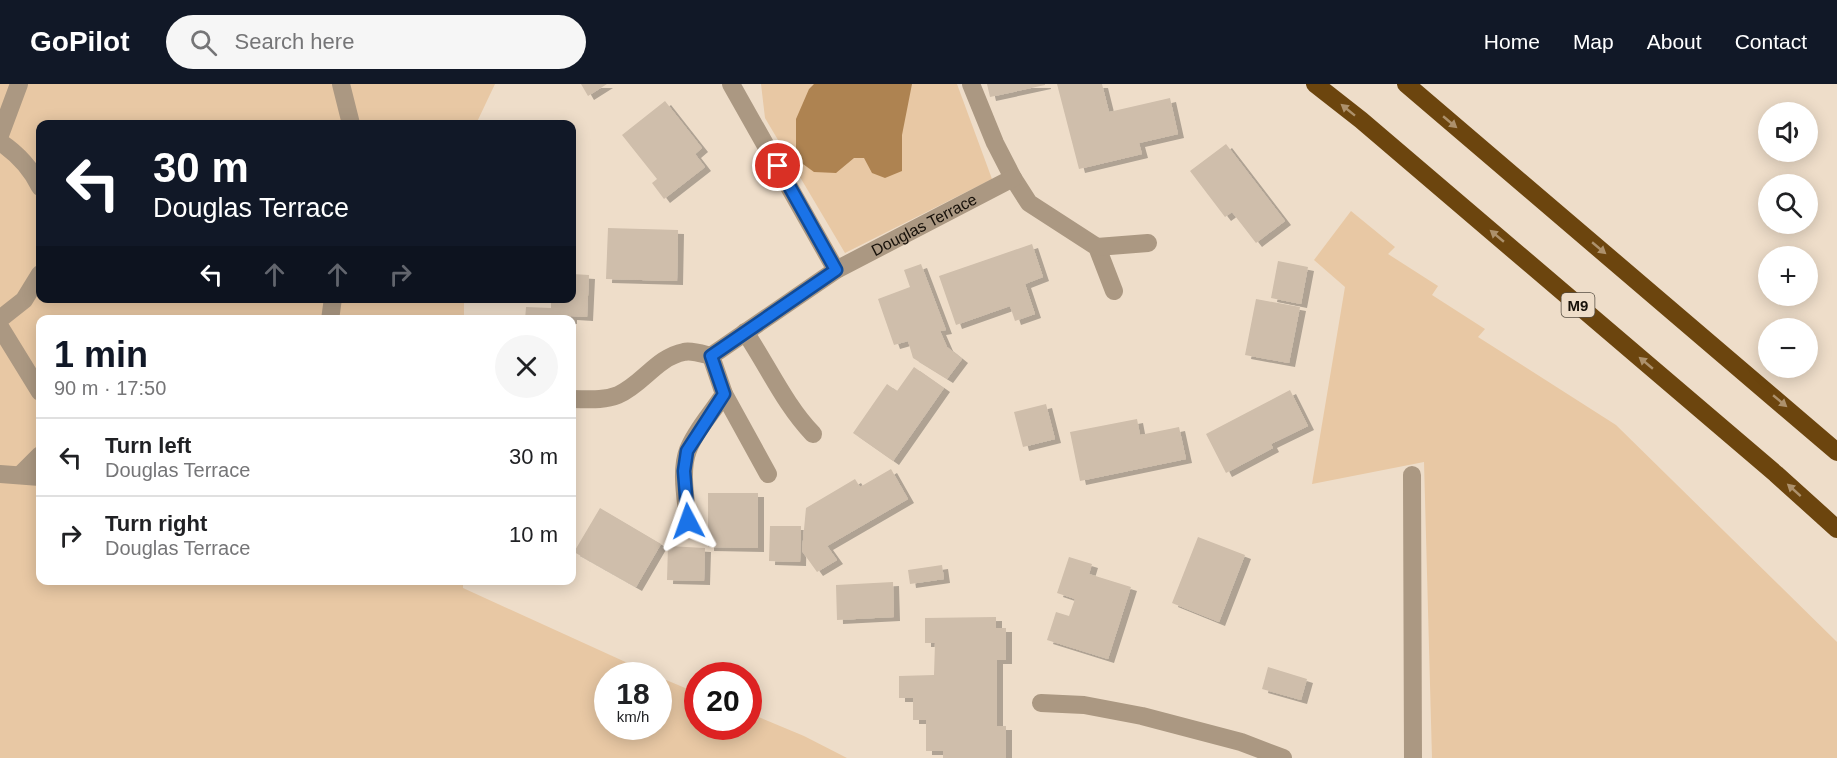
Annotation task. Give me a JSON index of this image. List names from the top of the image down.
{
  "streets": {
    "highway": ["M9"],
    "street": ["Douglas Terrace"]
  },
  "page": {
    "header": "GoPilot",
    "search": "Search here",
    "nav": [
      "Home",
      "Map",
      "About",
      "Contact"
    ],
    "map_buttons": ["+", "−"],
    "turn": ["30 m", "Douglas Terrace"],
    "heading": ["1 min", "90 m · 17:50"],
    "list": [
      {
        "name": "Turn left",
        "note": "Douglas Terrace",
        "value": "30 m"
      },
      {
        "name": "Turn right",
        "note": "Douglas Terrace",
        "value": "10 m"
      }
    ],
    "speed": "18 km/h",
    "limit": "20"
  }
}
